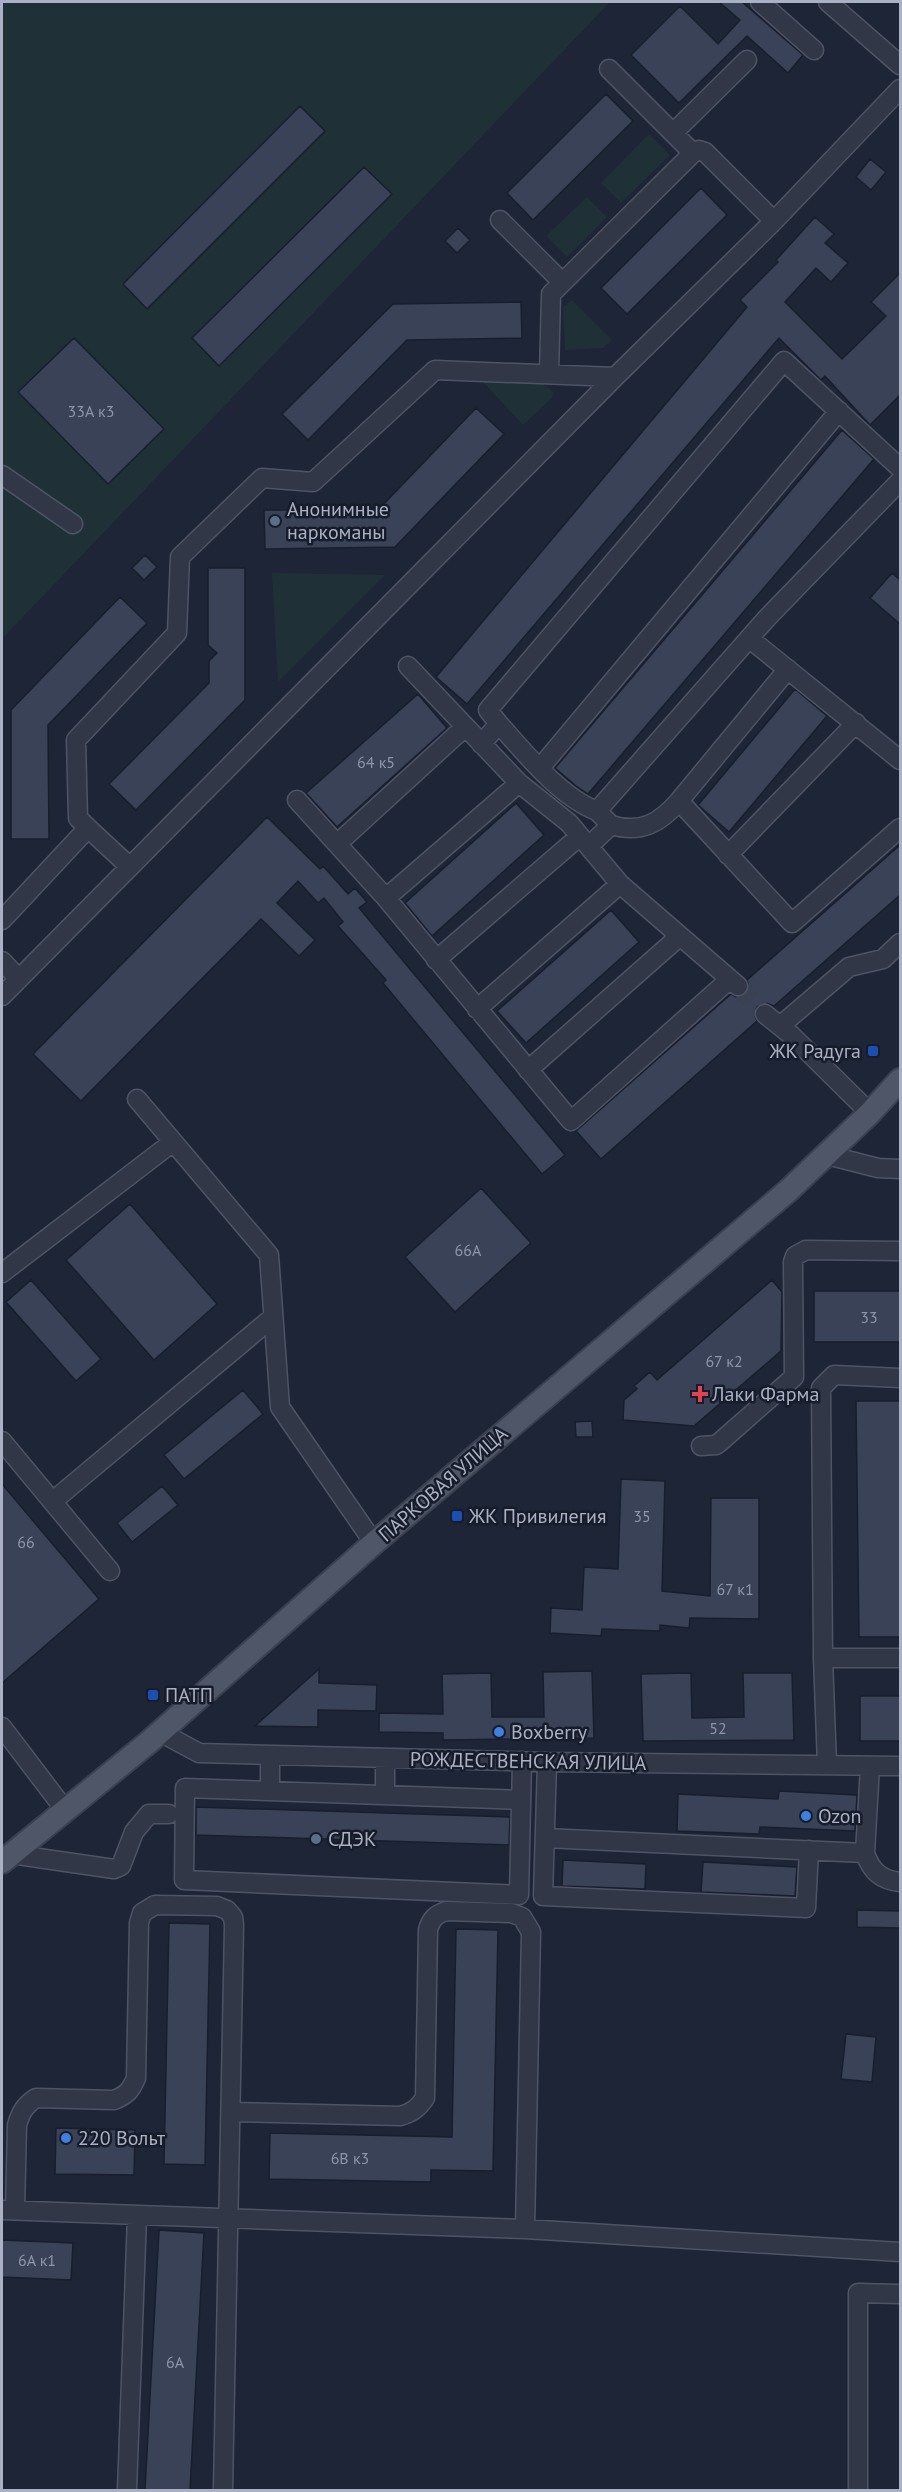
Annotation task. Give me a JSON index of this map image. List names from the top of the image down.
{
  "streets": {
    "main road": ["ПАРКОВАЯ УЛИЦА"],
    "street": ["РОЖДЕСТВЕНСКАЯ УЛИЦА"]
  },
  "crossings": [
    ["ПАРКОВАЯ УЛИЦА", "РОЖДЕСТВЕНСКАЯ УЛИЦА"]
  ],
  "places": {
    "other": [
      "Анонимные наркоманы",
      "Boxberry",
      "Ozon",
      "СДЭК",
      "220 Вольт"
    ],
    "transit": ["ЖК Радуга", "ЖК Привилегия", "ПАТП"],
    "health": ["Лаки Фарма"]
  },
  "house_numbers": [
    "33А к3",
    "64 к5",
    "66А",
    "33",
    "67 к2",
    "35",
    "66",
    "67 к1",
    "52",
    "6В к3",
    "6А к1",
    "6А"
  ]
}
